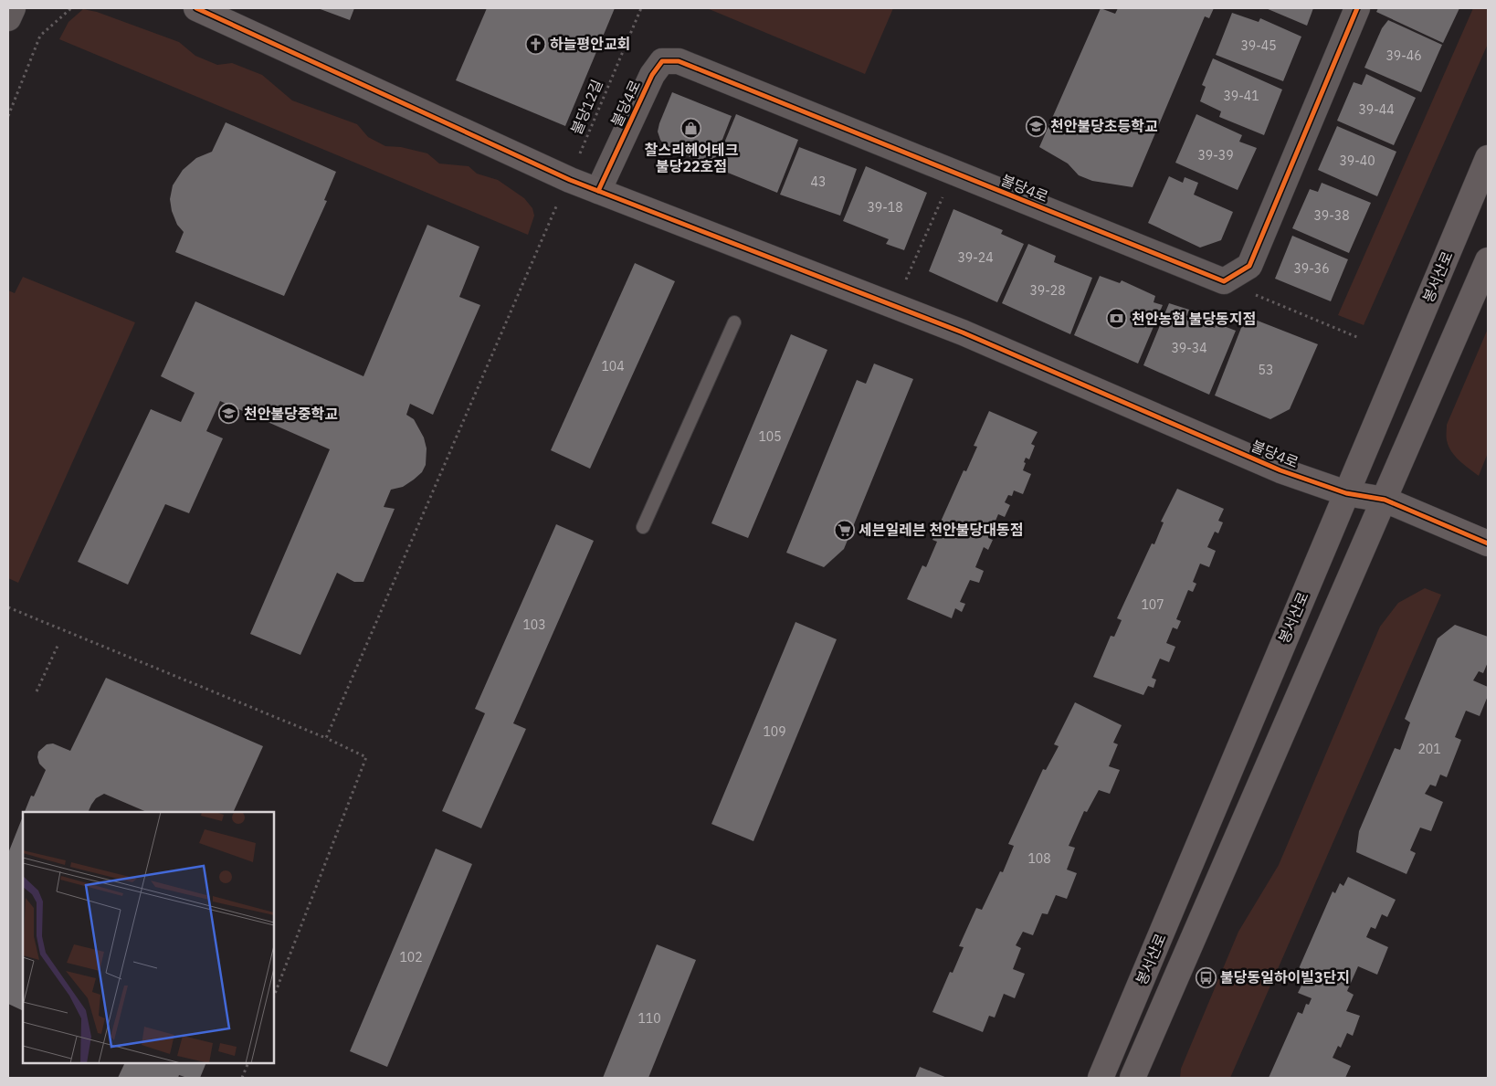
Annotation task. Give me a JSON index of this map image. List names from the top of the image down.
{
  "streets": {
    "street": ["불당4로", "봉서산로"],
    "path": ["불당12길"]
  },
  "crossings": [
    ["불당4로", "불당12길"],
    ["불당4로", "봉서산로"]
  ],
  "places": {
    "church": ["하늘평안교회"],
    "school or university": ["천안불당초등학교", "천안불당중학교"],
    "shop": ["찰스리헤어테크 불당22호점"],
    "bank": ["천안농협 불당동지점"],
    "supermarket": ["세븐일레븐 천안불당대동점"],
    "bus stop": ["불당동일하이빌3단지"]
  },
  "house_numbers": [
    "39-45",
    "39-46",
    "39-41",
    "39-44",
    "39-39",
    "39-40",
    "43",
    "39-18",
    "39-38",
    "39-24",
    "39-36",
    "39-28",
    "39-34",
    "104",
    "53",
    "105",
    "107",
    "103",
    "109",
    "201",
    "108",
    "102",
    "110"
  ]
}
